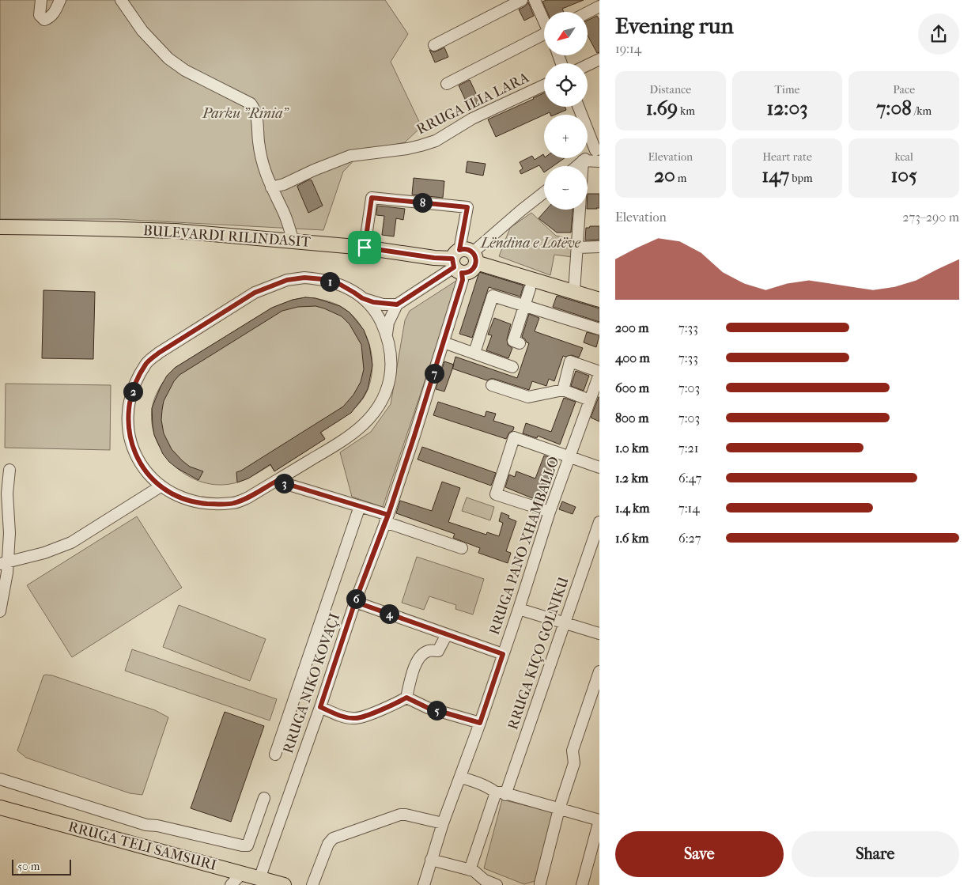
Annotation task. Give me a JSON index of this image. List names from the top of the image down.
{
  "streets": {
    "main road": ["BULEVARDI RILINDASIT", "RRUGA TELI SAMSURI"],
    "street": [
      "RRUGA ILIA LARA",
      "RRUGA PANO XHAMBALLO",
      "RRUGA KIÇO GOLNIKU",
      "RRUGA NIKO KOVAÇI"
    ]
  },
  "crossings": [
    ["BULEVARDI RILINDASIT", "RRUGA NIKO KOVAÇI"],
    ["RRUGA NIKO KOVAÇI", "RRUGA TELI SAMSURI"]
  ],
  "parks": ["Parku \"Rinia\"", "Lëndina e Lotëve"],
  "scale_bar": "50 m",
  "north": "bottom left",
  "page": {
    "heading": ["Evening run", "19:14"],
    "map_buttons": ["+", "−"],
    "stats": [
      ["Distance", "1.69 km"],
      ["Time", "12:03"],
      ["Pace", "7:08 /km"],
      ["Elevation", "20 m"],
      ["Heart rate", "147 bpm"],
      ["kcal", "105"]
    ],
    "pins": [
      "8",
      "1",
      "7",
      "2",
      "3",
      "6",
      "4",
      "5"
    ],
    "chart": ["Elevation", "273–290 m"],
    "list": [
      {
        "name": "200 m",
        "note": "7:33"
      },
      {
        "name": "400 m",
        "note": "7:33"
      },
      {
        "name": "600 m",
        "note": "7:03"
      },
      {
        "name": "800 m",
        "note": "7:03"
      },
      {
        "name": "1.0 km",
        "note": "7:21"
      },
      {
        "name": "1.2 km",
        "note": "6:47"
      },
      {
        "name": "1.4 km",
        "note": "7:14"
      },
      {
        "name": "1.6 km",
        "note": "6:27"
      }
    ],
    "buttons": ["Save", "Share"],
    "scale": "50 m"
  }
}
